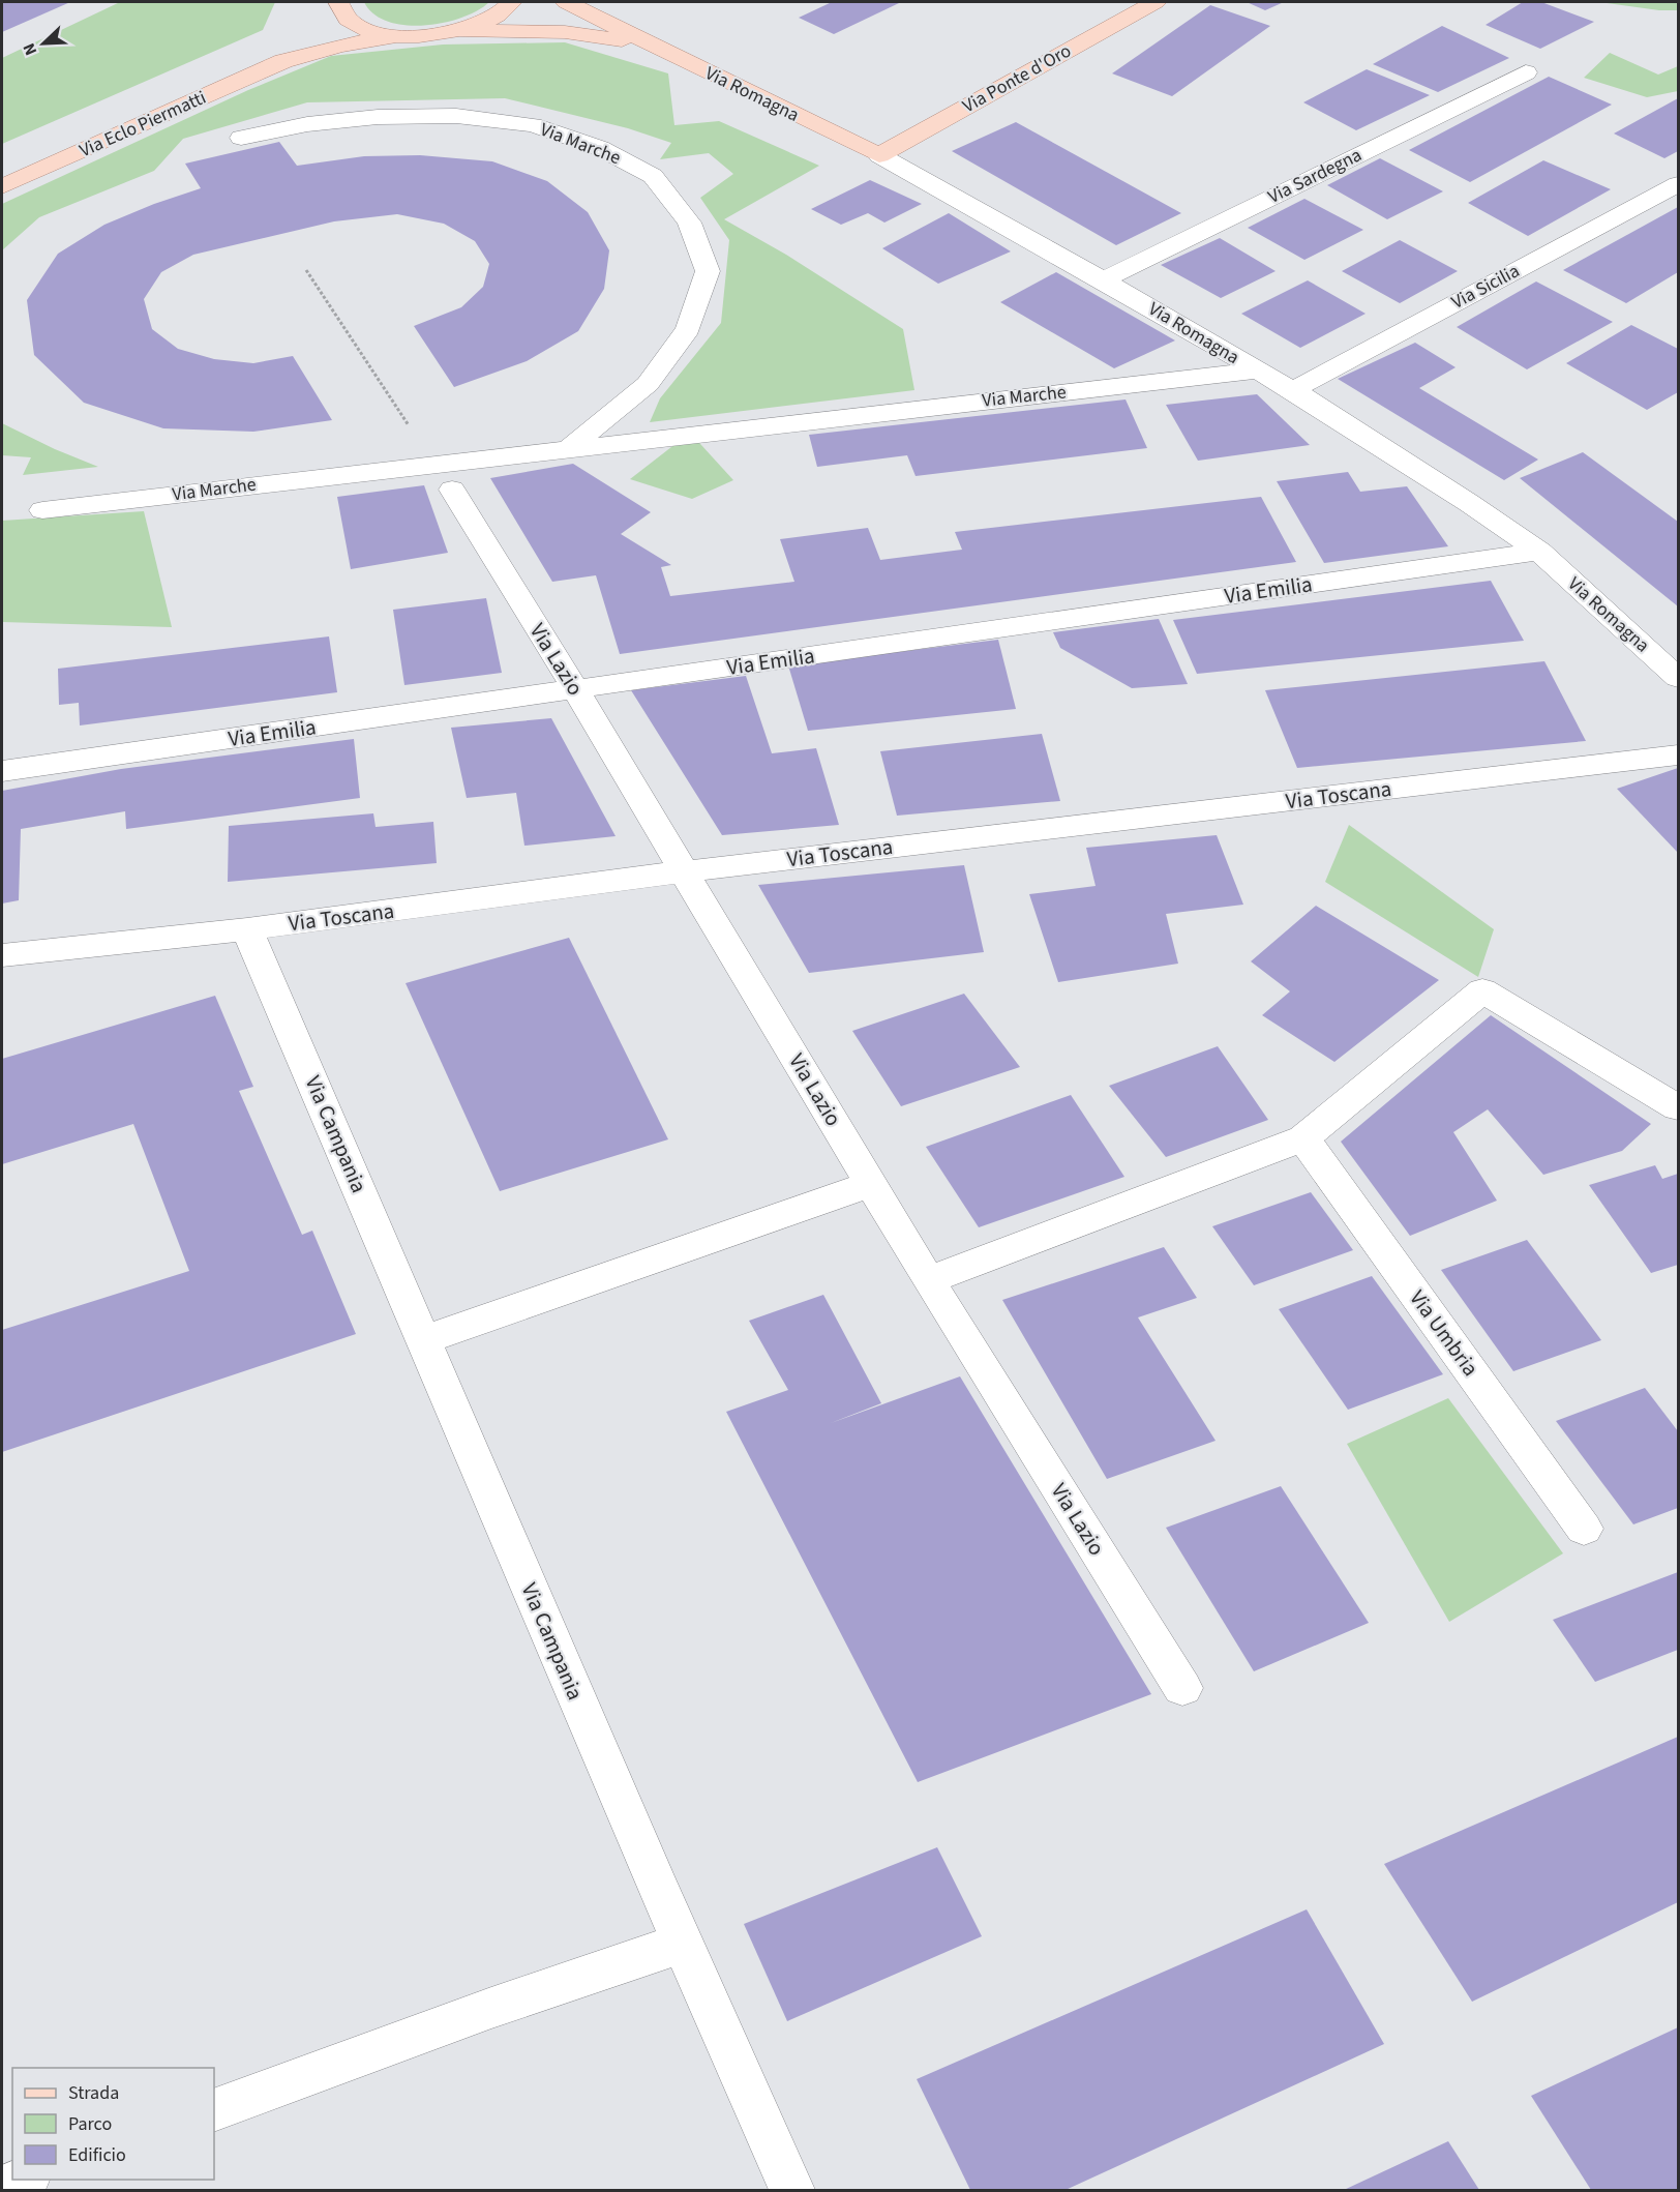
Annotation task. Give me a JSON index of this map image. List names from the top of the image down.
{
  "streets": {
    "main road": ["Via Ponte d'Oro", "Via Romagna", "Via Eclo Piermatti"],
    "street": [
      "Via Marche",
      "Via Sardegna",
      "Via Sicilia",
      "Via Emilia",
      "Via Lazio",
      "Via Toscana",
      "Via Campania",
      "Via Umbria"
    ]
  },
  "crossings": [
    ["Via Ponte d'Oro", "Via Romagna"],
    ["Via Romagna", "Via Marche"],
    ["Via Romagna", "Via Sardegna"],
    ["Via Romagna", "Via Sicilia"],
    ["Via Romagna", "Via Emilia"],
    ["Via Marche", "Via Lazio"],
    ["Via Emilia", "Via Lazio"],
    ["Via Lazio", "Via Toscana"],
    ["Via Toscana", "Via Campania"]
  ],
  "legend": ["Strada", "Parco", "Edificio"],
  "north": "bottom left"
}
